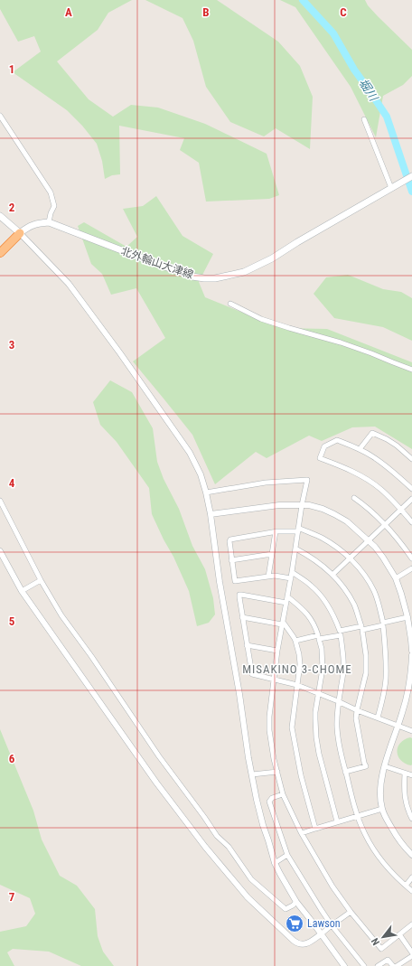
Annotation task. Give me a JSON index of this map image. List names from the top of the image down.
{
  "streets": {
    "main road": ["北外輪山大津線"]
  },
  "districts": ["MISAKINO 3-CHOME"],
  "water": ["堀川"],
  "places": {
    "supermarket": ["Lawson"]
  },
  "north": "bottom left",
  "grid": {
    "columns": ["A", "B", "C"],
    "rows": [
      "1",
      "2",
      "3",
      "4",
      "5",
      "6",
      "7"
    ]
  }
}
